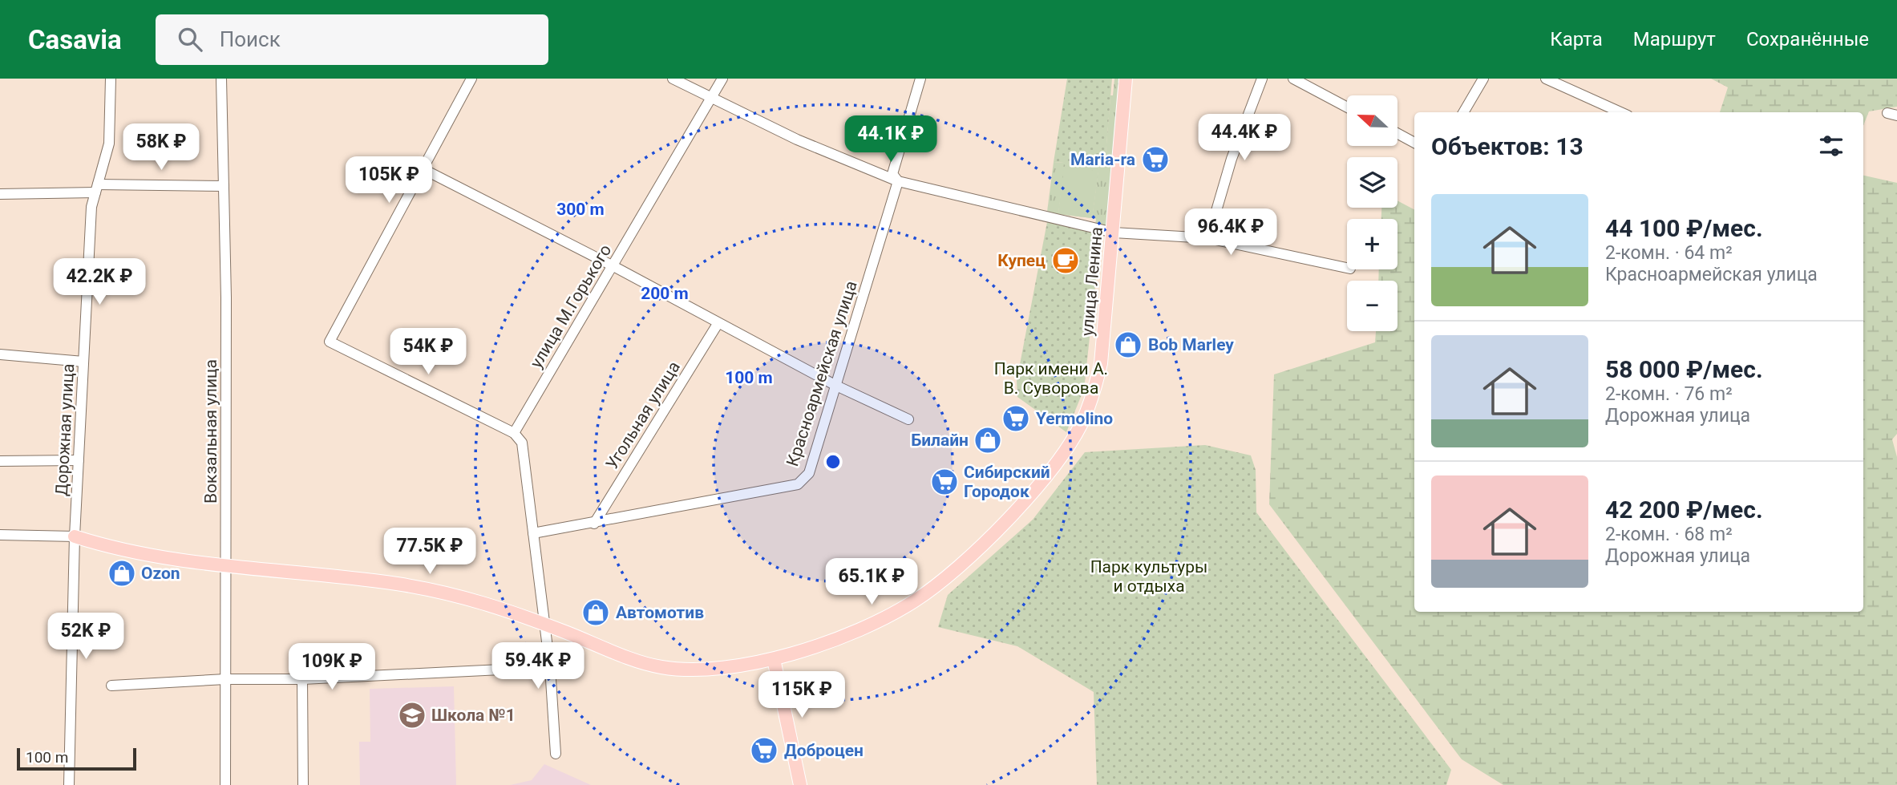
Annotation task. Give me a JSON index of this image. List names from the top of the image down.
{
  "streets": {
    "main road": ["улица Ленина"],
    "street": [
      "улица М.Горького",
      "Красноармейская улица",
      "Угольная улица",
      "Дорожная улица",
      "Вокзальная улица"
    ]
  },
  "crossings": [
    ["улица Ленина", "Дорожная улица"],
    ["улица Ленина", "Вокзальная улица"],
    ["Красноармейская улица", "Угольная улица"]
  ],
  "parks": ["Парк имени А. В. Суворова", "Парк культуры и отдыха"],
  "places": {
    "supermarket": [
      "Maria-ra",
      "Yermolino",
      "Сибирский Городок",
      "Доброцен"
    ],
    "cafe": ["Купец"],
    "shop": [
      "Bob Marley",
      "Билайн",
      "Ozon",
      "Автомотив"
    ],
    "school or university": ["Школа №1"]
  },
  "scale_bar": "100 m",
  "north": "left",
  "page": {
    "header": "Casavia",
    "search": "Поиск",
    "nav": ["Карта", "Маршрут", "Сохранённые"],
    "map_buttons": ["+", "−"],
    "heading": "Объектов: 13",
    "price": [
      "44.4K ₽",
      "44.1K ₽",
      "58K ₽",
      "105K ₽",
      "96.4K ₽",
      "42.2K ₽",
      "54K ₽",
      "77.5K ₽",
      "65.1K ₽",
      "52K ₽",
      "59.4K ₽",
      "109K ₽",
      "115K ₽"
    ],
    "list": [
      {
        "name": "44 100 ₽/мес.",
        "note": "2-комн. · 64 m² · Красноармейская улица"
      },
      {
        "name": "58 000 ₽/мес.",
        "note": "2-комн. · 76 m² · Дорожная улица"
      },
      {
        "name": "42 200 ₽/мес.",
        "note": "2-комн. · 68 m² · Дорожная улица"
      }
    ],
    "scale": "100 m"
  },
  "rings": ["300 m", "200 m", "100 m"]
}
